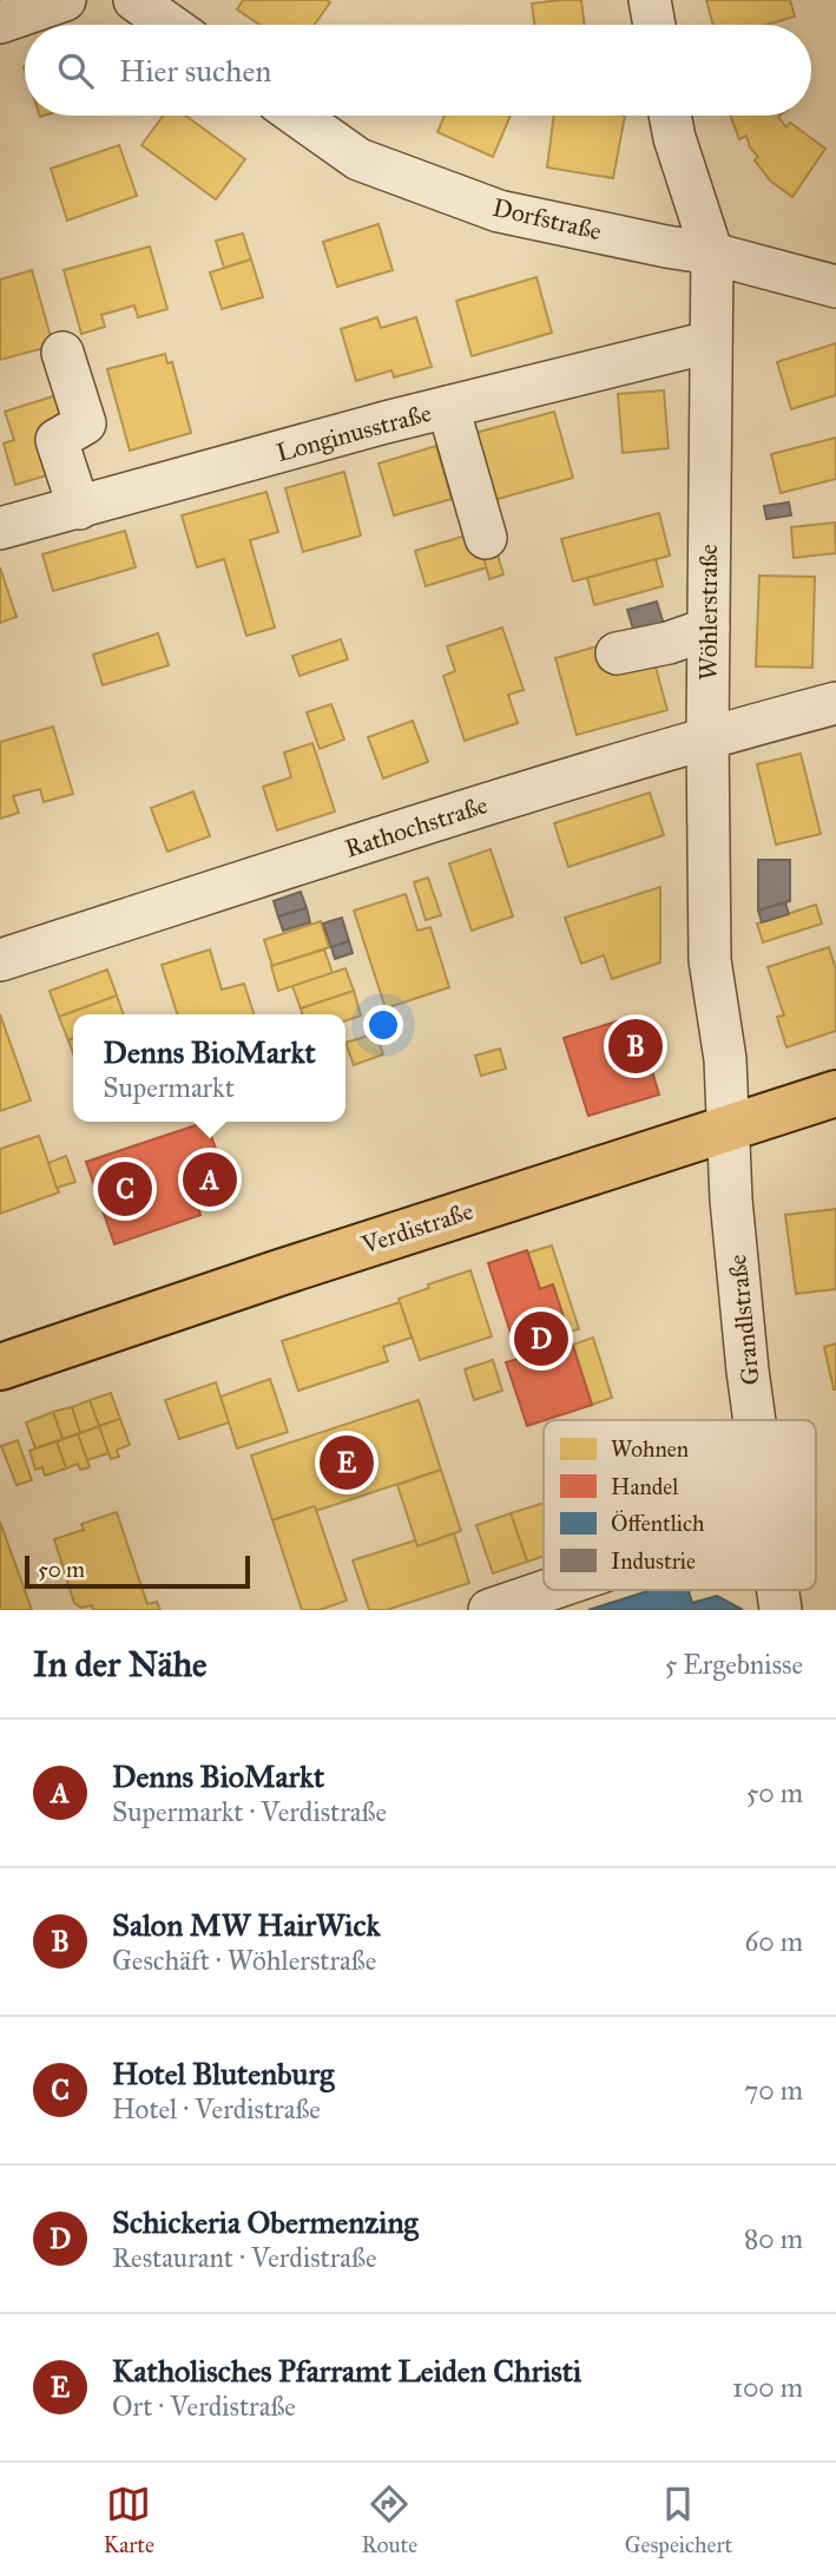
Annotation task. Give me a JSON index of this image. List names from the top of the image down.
{
  "streets": {
    "main road": ["Verdistraße"],
    "street": [
      "Dorfstraße",
      "Longinusstraße",
      "Wöhlerstraße",
      "Rathochstraße",
      "Grandlstraße"
    ]
  },
  "crossings": [
    ["Dorfstraße", "Wöhlerstraße"],
    ["Longinusstraße", "Wöhlerstraße"],
    ["Wöhlerstraße", "Rathochstraße"],
    ["Wöhlerstraße", "Verdistraße"],
    ["Wöhlerstraße", "Grandlstraße"],
    ["Verdistraße", "Grandlstraße"]
  ],
  "legend": [
    "Wohnen",
    "Handel",
    "Öffentlich",
    "Industrie"
  ],
  "scale_bar": "50 m",
  "page": {
    "search": "Hier suchen",
    "popup": ["Denns BioMarkt", "Supermarkt"],
    "pins": [
      "B",
      "A",
      "C",
      "D",
      "E"
    ],
    "scale": "50 m",
    "heading": ["In der Nähe", "5 Ergebnisse"],
    "list": [
      {
        "mark": "A",
        "name": "Denns BioMarkt",
        "note": "Supermarkt · Verdistraße",
        "value": "50 m"
      },
      {
        "mark": "B",
        "name": "Salon MW HairWick",
        "note": "Geschäft · Wöhlerstraße",
        "value": "60 m"
      },
      {
        "mark": "C",
        "name": "Hotel Blutenburg",
        "note": "Hotel · Verdistraße",
        "value": "70 m"
      },
      {
        "mark": "D",
        "name": "Schickeria Obermenzing",
        "note": "Restaurant · Verdistraße",
        "value": "80 m"
      },
      {
        "mark": "E",
        "name": "Katholisches Pfarramt Leiden Christi",
        "note": "Ort · Verdistraße",
        "value": "100 m"
      }
    ],
    "nav": ["Karte", "Route", "Gespeichert"]
  }
}
